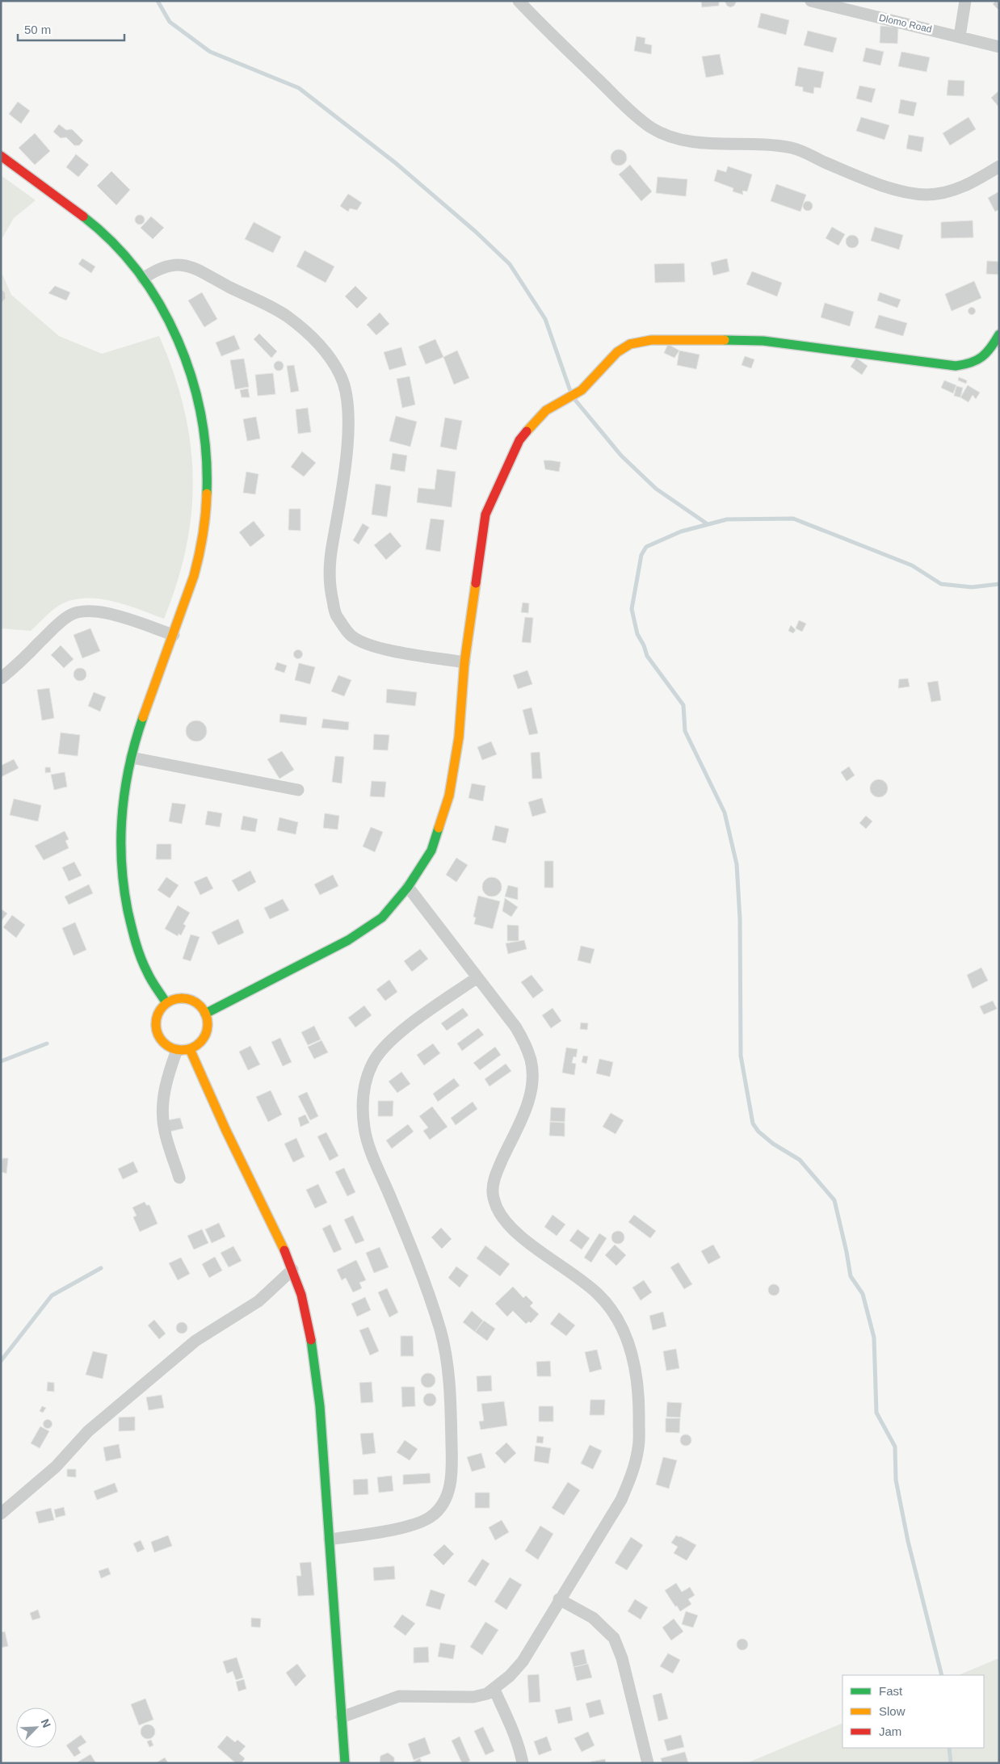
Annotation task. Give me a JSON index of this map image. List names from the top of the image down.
{
  "streets": {
    "street": ["Dlomo Road"]
  },
  "legend": ["Fast", "Slow", "Jam"],
  "scale_bar": "50 m",
  "north": "top right"
}
